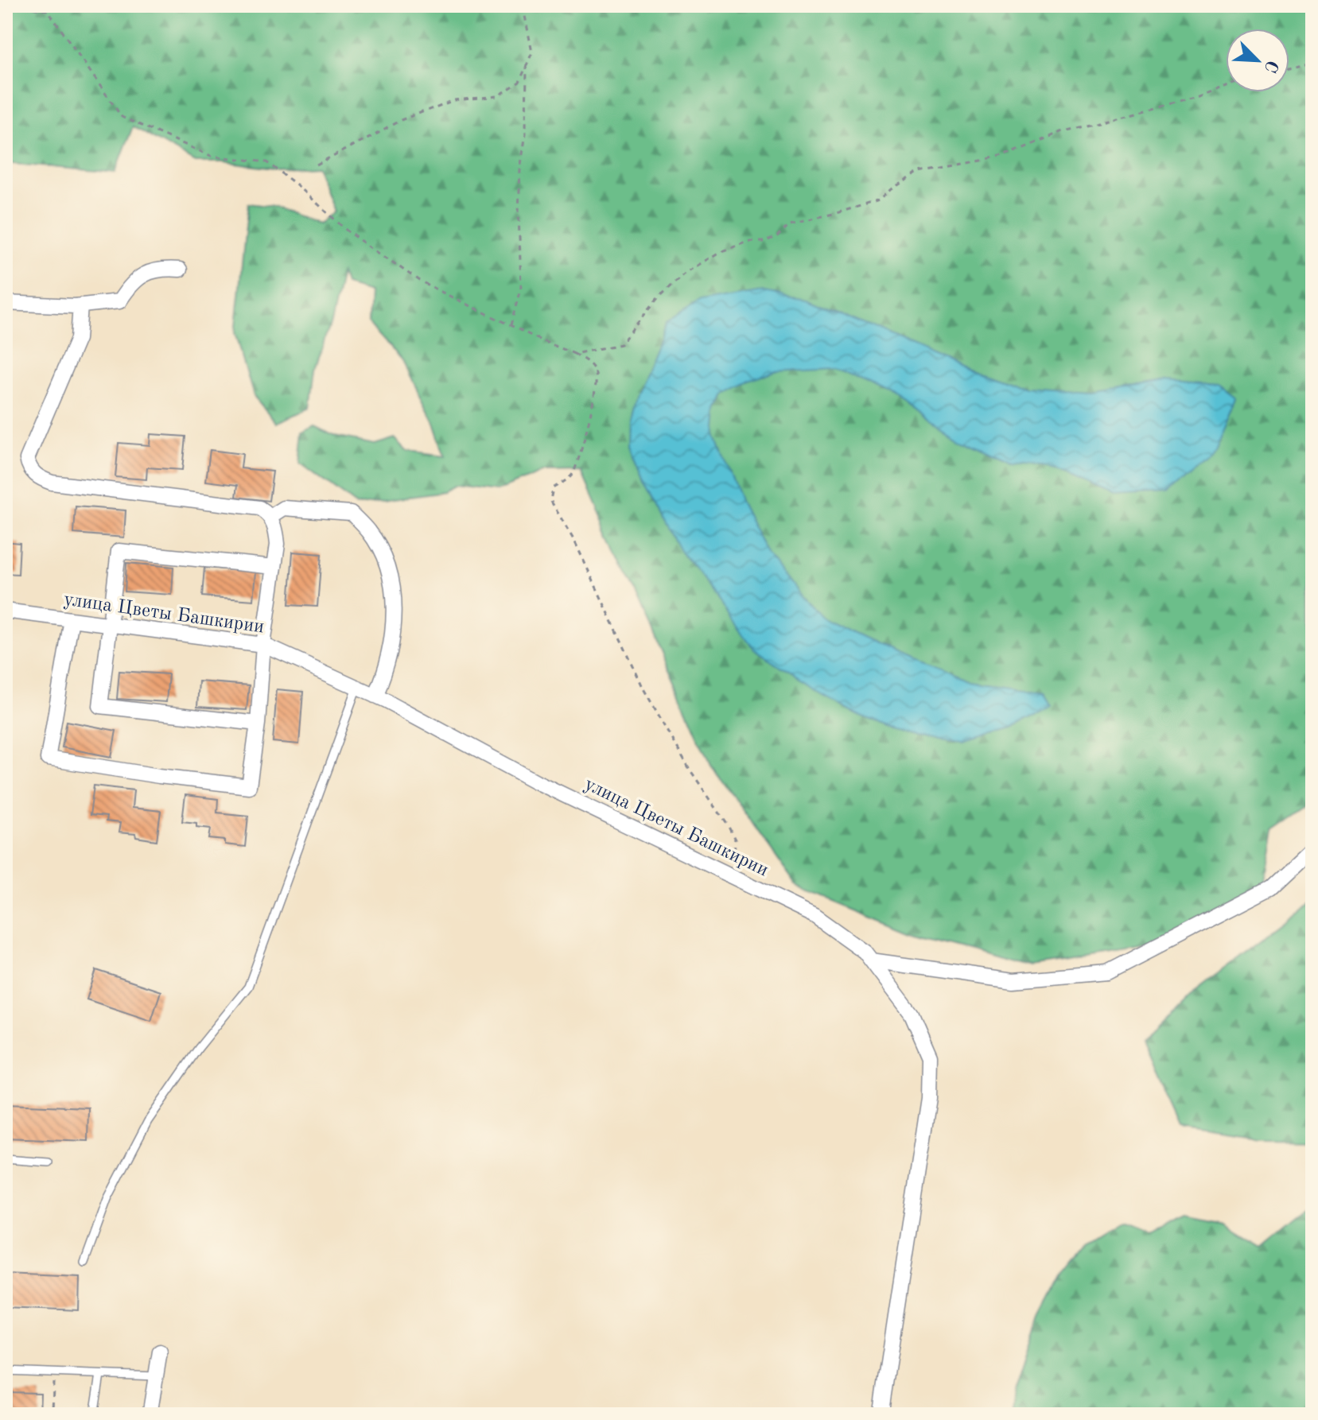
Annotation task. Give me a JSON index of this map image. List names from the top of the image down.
{
  "streets": {
    "street": ["улица Цветы Башкирии"]
  },
  "north": "bottom right"
}
